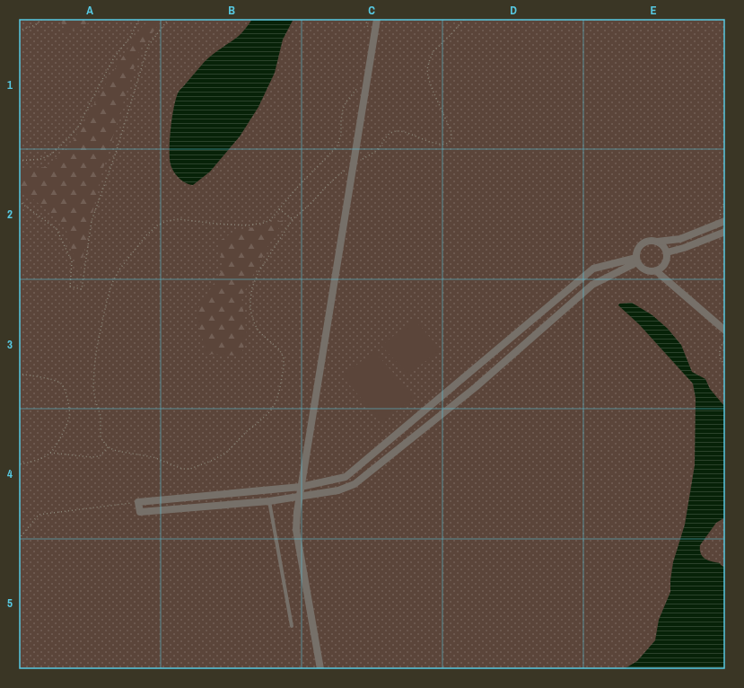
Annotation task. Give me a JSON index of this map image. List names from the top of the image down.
{
  "grid": {
    "columns": [
      "A",
      "B",
      "C",
      "D",
      "E"
    ],
    "rows": [
      "1",
      "2",
      "3",
      "4",
      "5"
    ]
  }
}
